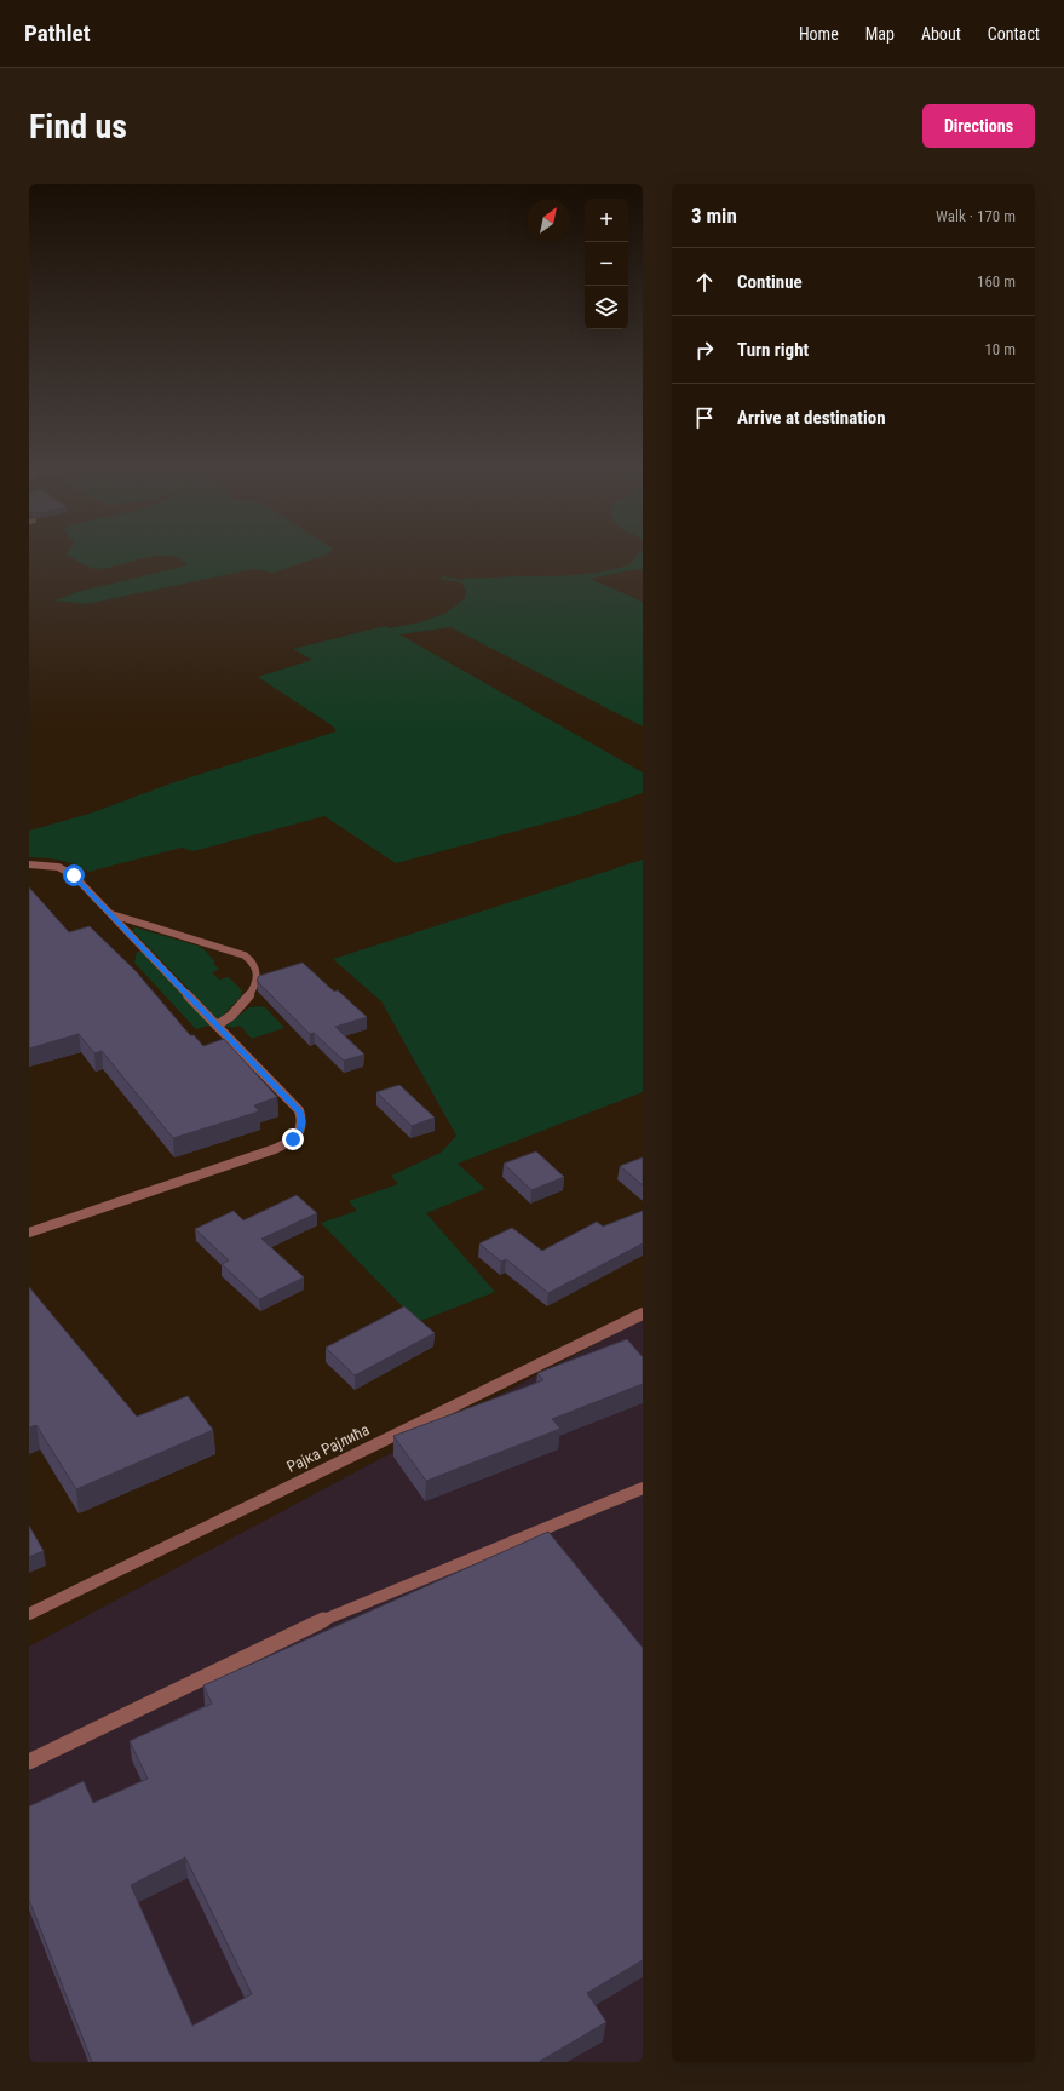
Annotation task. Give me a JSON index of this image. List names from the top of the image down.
{
  "streets": {
    "street": ["Рајка Рајлића"]
  },
  "north": "top right",
  "page": {
    "header": "Pathlet",
    "nav": [
      "Home",
      "Map",
      "About",
      "Contact"
    ],
    "buttons": "Directions",
    "title": "Find us",
    "heading": ["3 min", "Walk · 170 m"],
    "map_buttons": ["+", "−"],
    "list": [
      ["Continue", "160 m"],
      ["Turn right", "10 m"],
      "Arrive at destination"
    ]
  }
}
